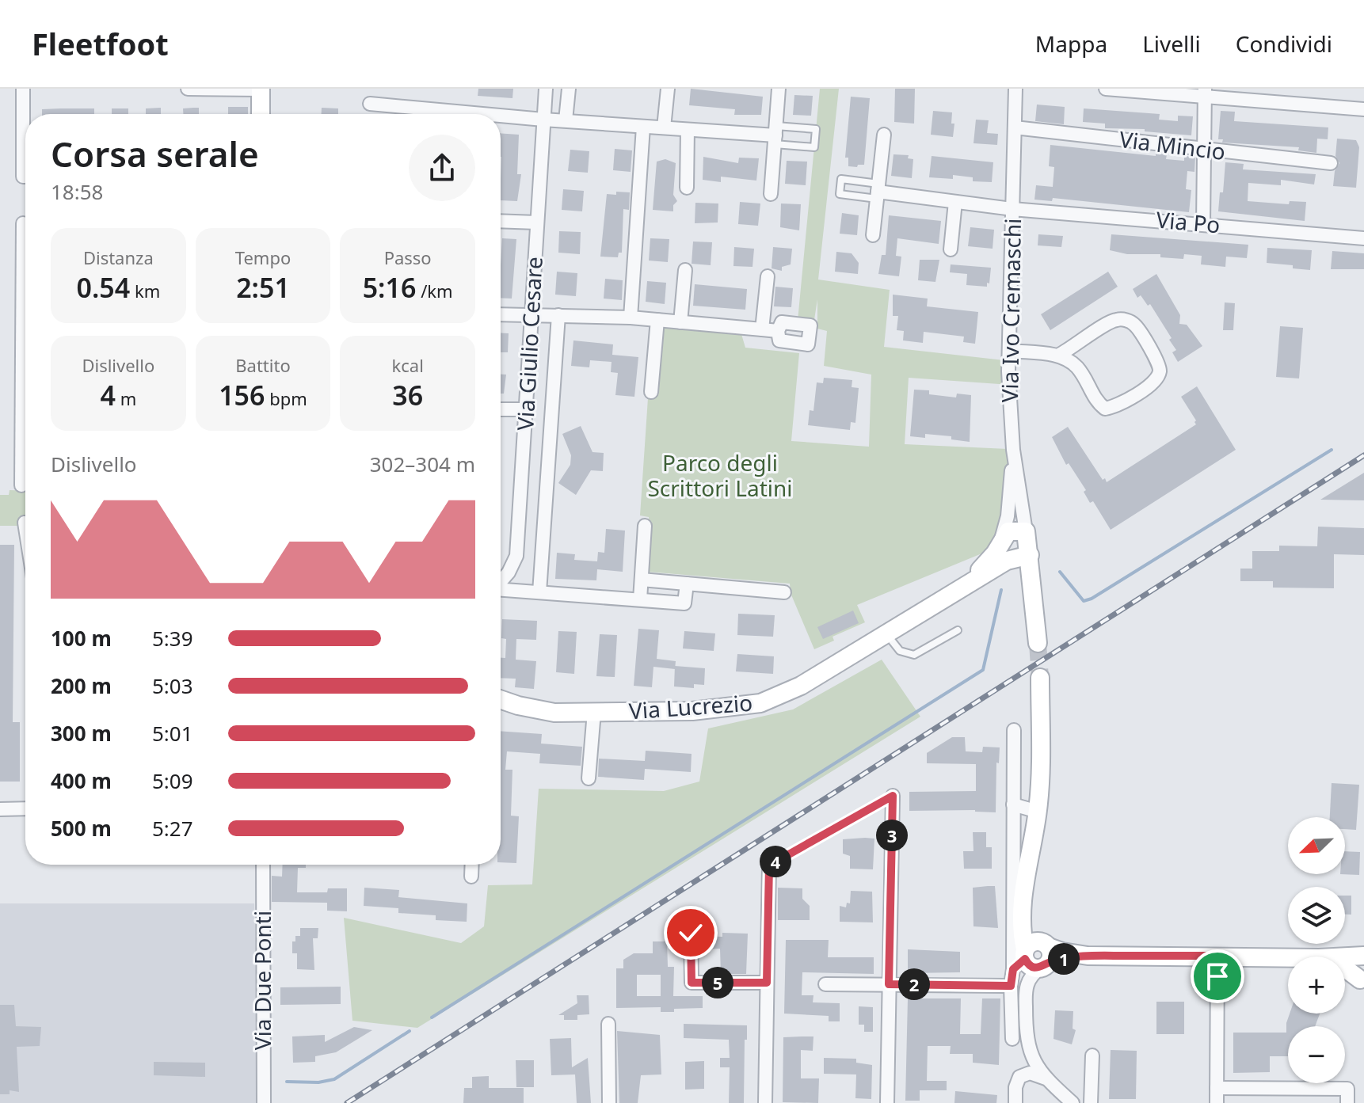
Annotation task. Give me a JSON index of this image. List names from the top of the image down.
{
  "streets": {
    "street": [
      "Via Mincio",
      "Via Po",
      "Via Ivo Cremaschi",
      "Via Giulio Cesare",
      "Via Lucrezio",
      "Via Due Ponti"
    ]
  },
  "crossings": [
    ["Via Mincio", "Via Ivo Cremaschi"],
    ["Via Po", "Via Ivo Cremaschi"],
    ["Via Ivo Cremaschi", "Via Lucrezio"]
  ],
  "parks": ["Parco degli Scrittori Latini"],
  "north": "bottom left",
  "page": {
    "header": "Fleetfoot",
    "nav": ["Mappa", "Livelli", "Condividi"],
    "heading": ["Corsa serale", "18:58"],
    "stats": [
      ["Distanza", "0.54 km"],
      ["Tempo", "2:51"],
      ["Passo", "5:16 /km"],
      ["Dislivello", "4 m"],
      ["Battito", "156 bpm"],
      ["kcal", "36"]
    ],
    "chart": ["Dislivello", "302–304 m"],
    "list": [
      {
        "name": "100 m",
        "note": "5:39"
      },
      {
        "name": "200 m",
        "note": "5:03"
      },
      {
        "name": "300 m",
        "note": "5:01"
      },
      {
        "name": "400 m",
        "note": "5:09"
      },
      {
        "name": "500 m",
        "note": "5:27"
      }
    ],
    "map_buttons": ["+", "−"],
    "pins": [
      "3",
      "4",
      "1",
      "5",
      "2"
    ]
  }
}
